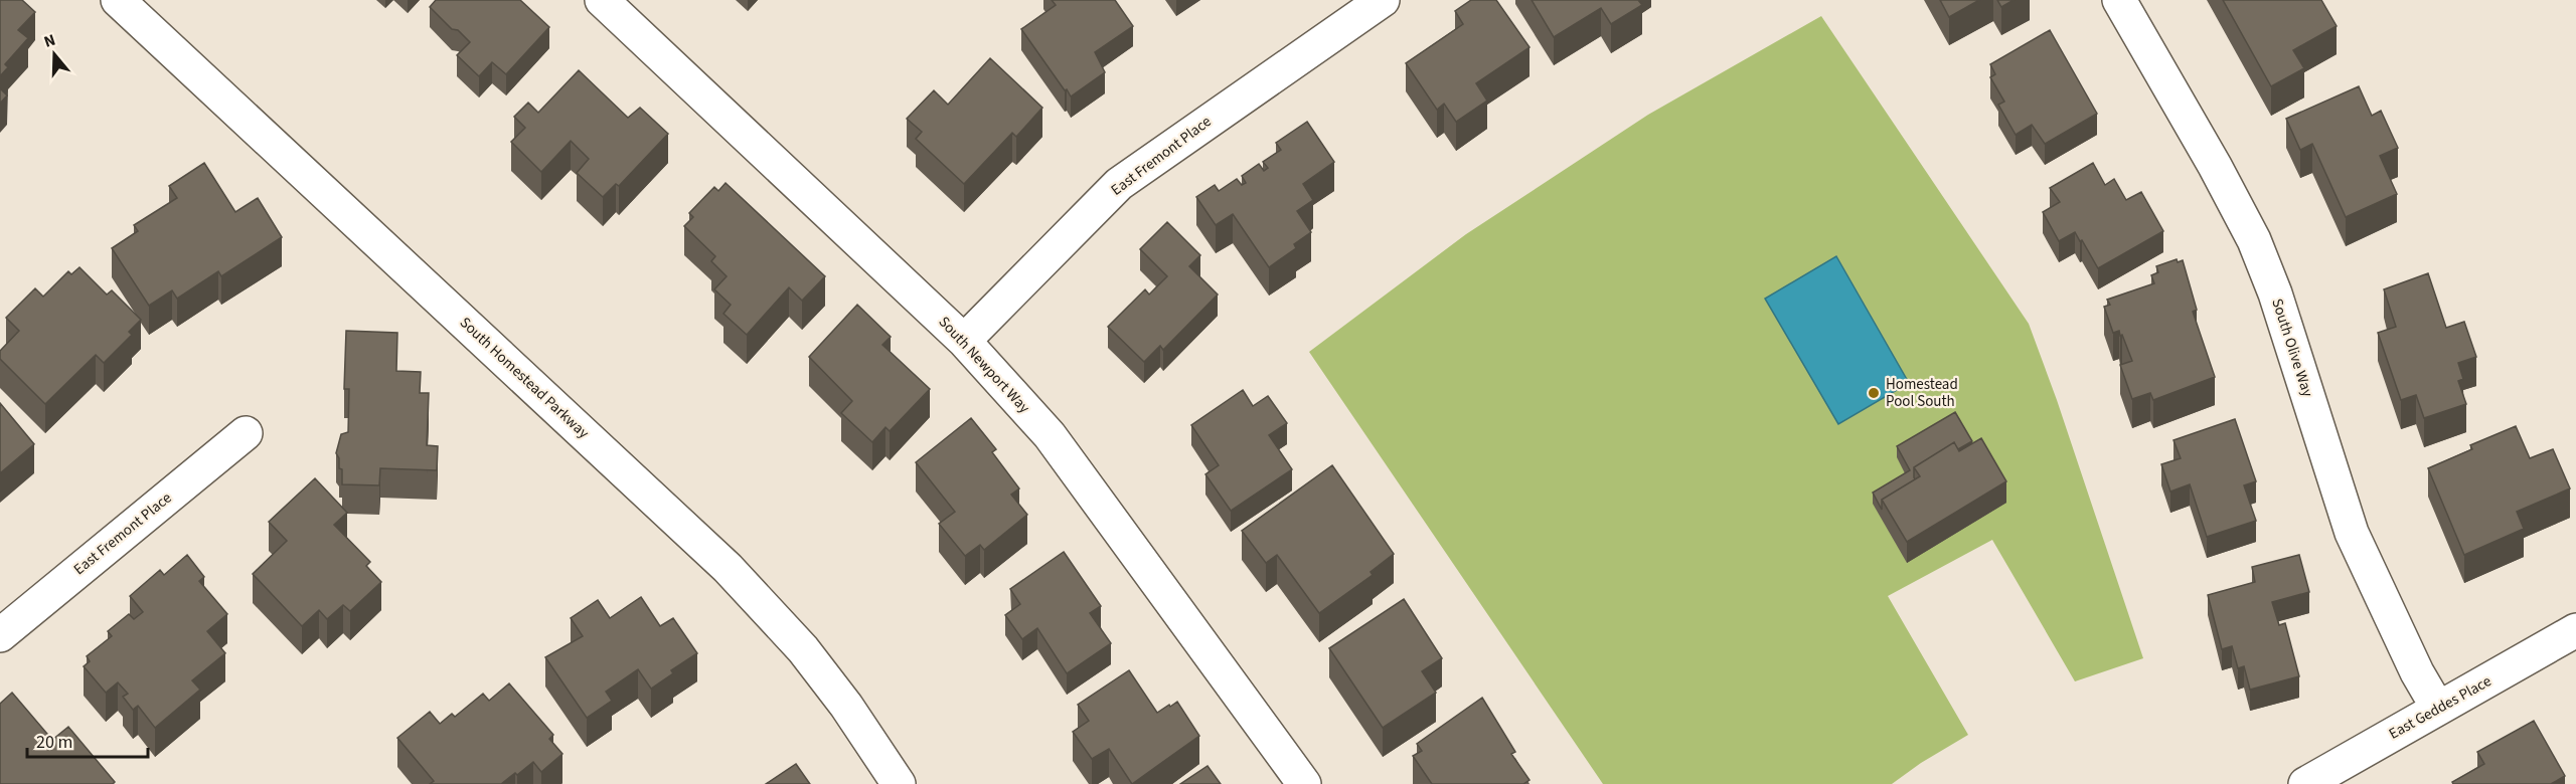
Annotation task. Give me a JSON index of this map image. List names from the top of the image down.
{
  "streets": {
    "street": [
      "East Fremont Place",
      "South Olive Way",
      "South Newport Way",
      "South Homestead Parkway",
      "East Geddes Place"
    ]
  },
  "crossings": [
    ["East Fremont Place", "South Newport Way"],
    ["South Olive Way", "East Geddes Place"]
  ],
  "places": ["Homestead Pool South"],
  "scale_bar": "20 m",
  "north": "top"
}
